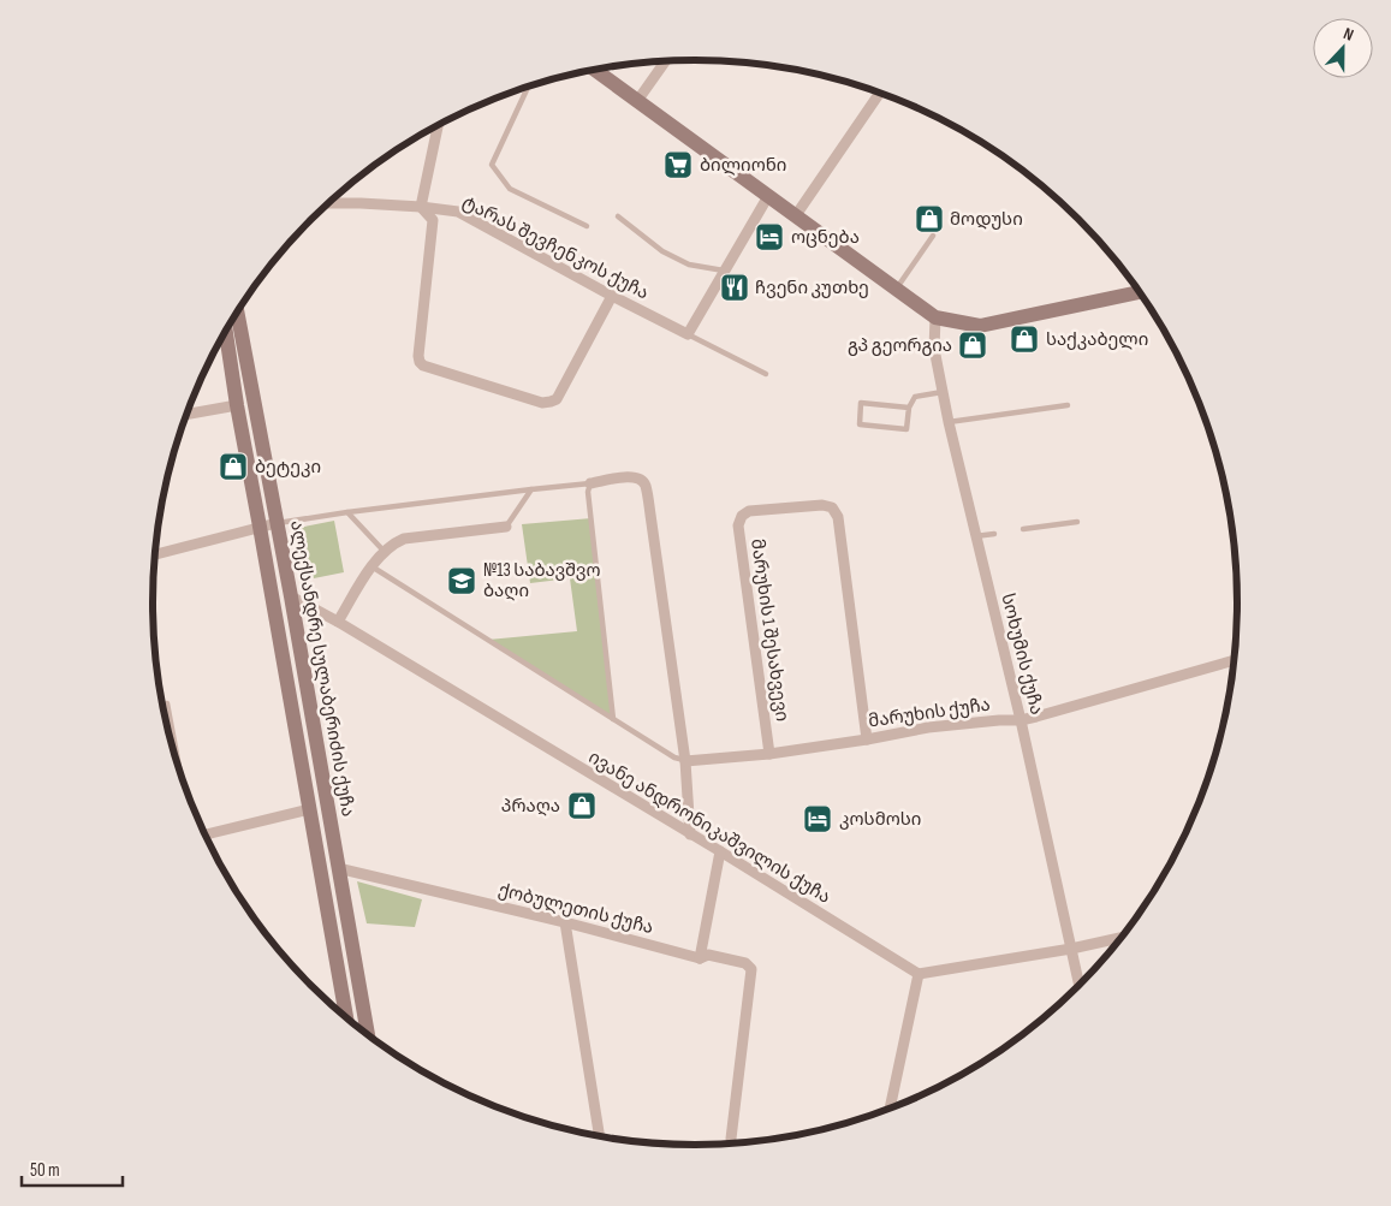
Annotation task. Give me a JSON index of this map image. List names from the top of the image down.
{
  "streets": {
    "street": [
      "ტარას შევჩენკოს ქუჩა",
      "მარუხის 1 შესახვევი",
      "სოხუმის ქუჩა",
      "ალექსანდრე სულაბერიძის ქუჩა",
      "მარუხის ქუჩა",
      "ივანე ანდრონიკაშვილის ქუჩა",
      "ქობულეთის ქუჩა"
    ]
  },
  "crossings": [
    ["მარუხის 1 შესახვევი", "მარუხის ქუჩა"],
    ["სოხუმის ქუჩა", "მარუხის ქუჩა"],
    ["ალექსანდრე სულაბერიძის ქუჩა", "ივანე ანდრონიკაშვილის ქუჩა"],
    ["ალექსანდრე სულაბერიძის ქუჩა", "ქობულეთის ქუჩა"]
  ],
  "places": {
    "supermarket": ["ბილიონი"],
    "shop": [
      "მოდუსი",
      "საქკაბელი",
      "გპ გეორგია",
      "ბეტეკი",
      "პრაღა"
    ],
    "hotel": ["ოცნება", "კოსმოსი"],
    "restaurant": ["ჩვენი კუთხე"],
    "school or university": ["№13 საბავშვო ბაღი"]
  },
  "scale_bar": "50 m",
  "north": "top"
}
